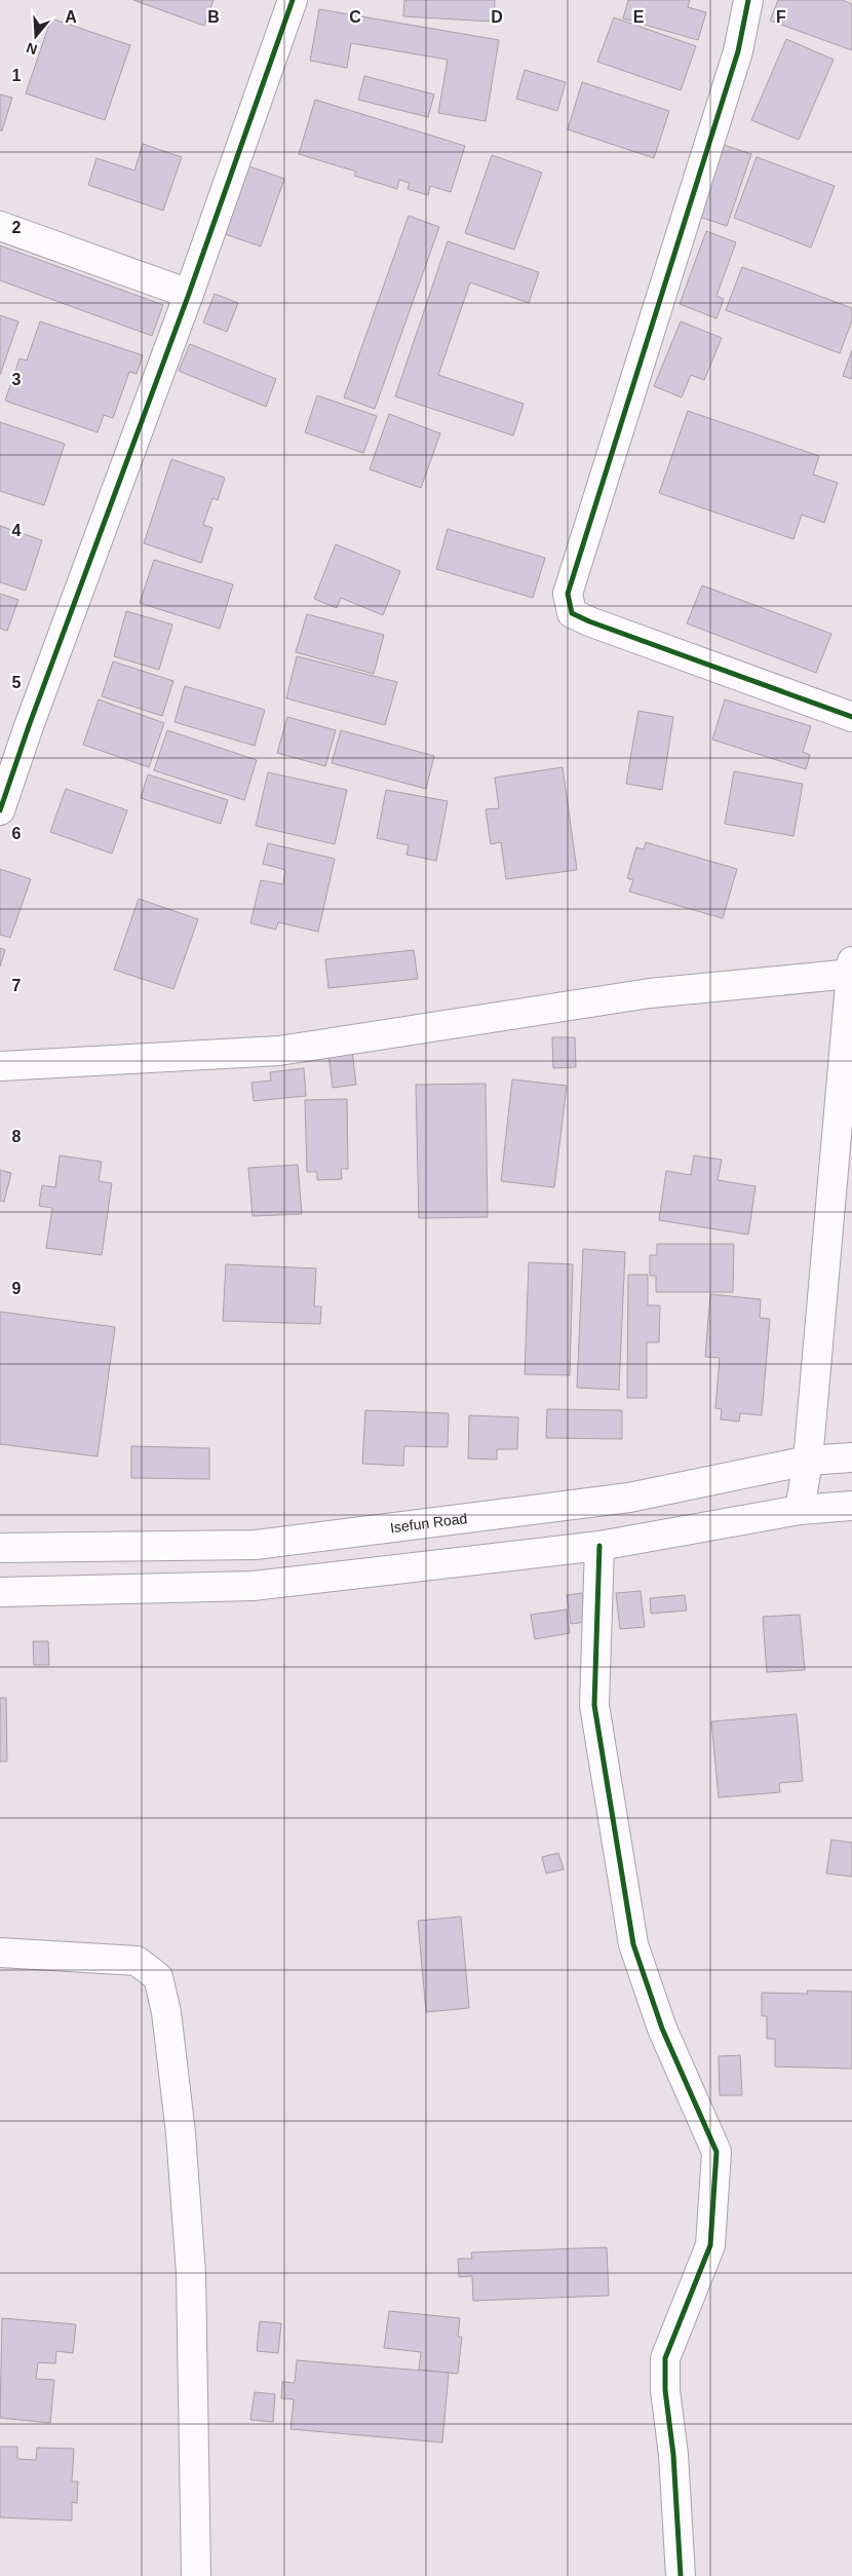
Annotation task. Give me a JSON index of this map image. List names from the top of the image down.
{
  "streets": {
    "street": ["Isefun Road"]
  },
  "north": "bottom",
  "grid": {
    "columns": [
      "A",
      "B",
      "C",
      "D",
      "E",
      "F"
    ],
    "rows": [
      "1",
      "2",
      "3",
      "4",
      "5",
      "6",
      "7",
      "8",
      "9"
    ]
  }
}
